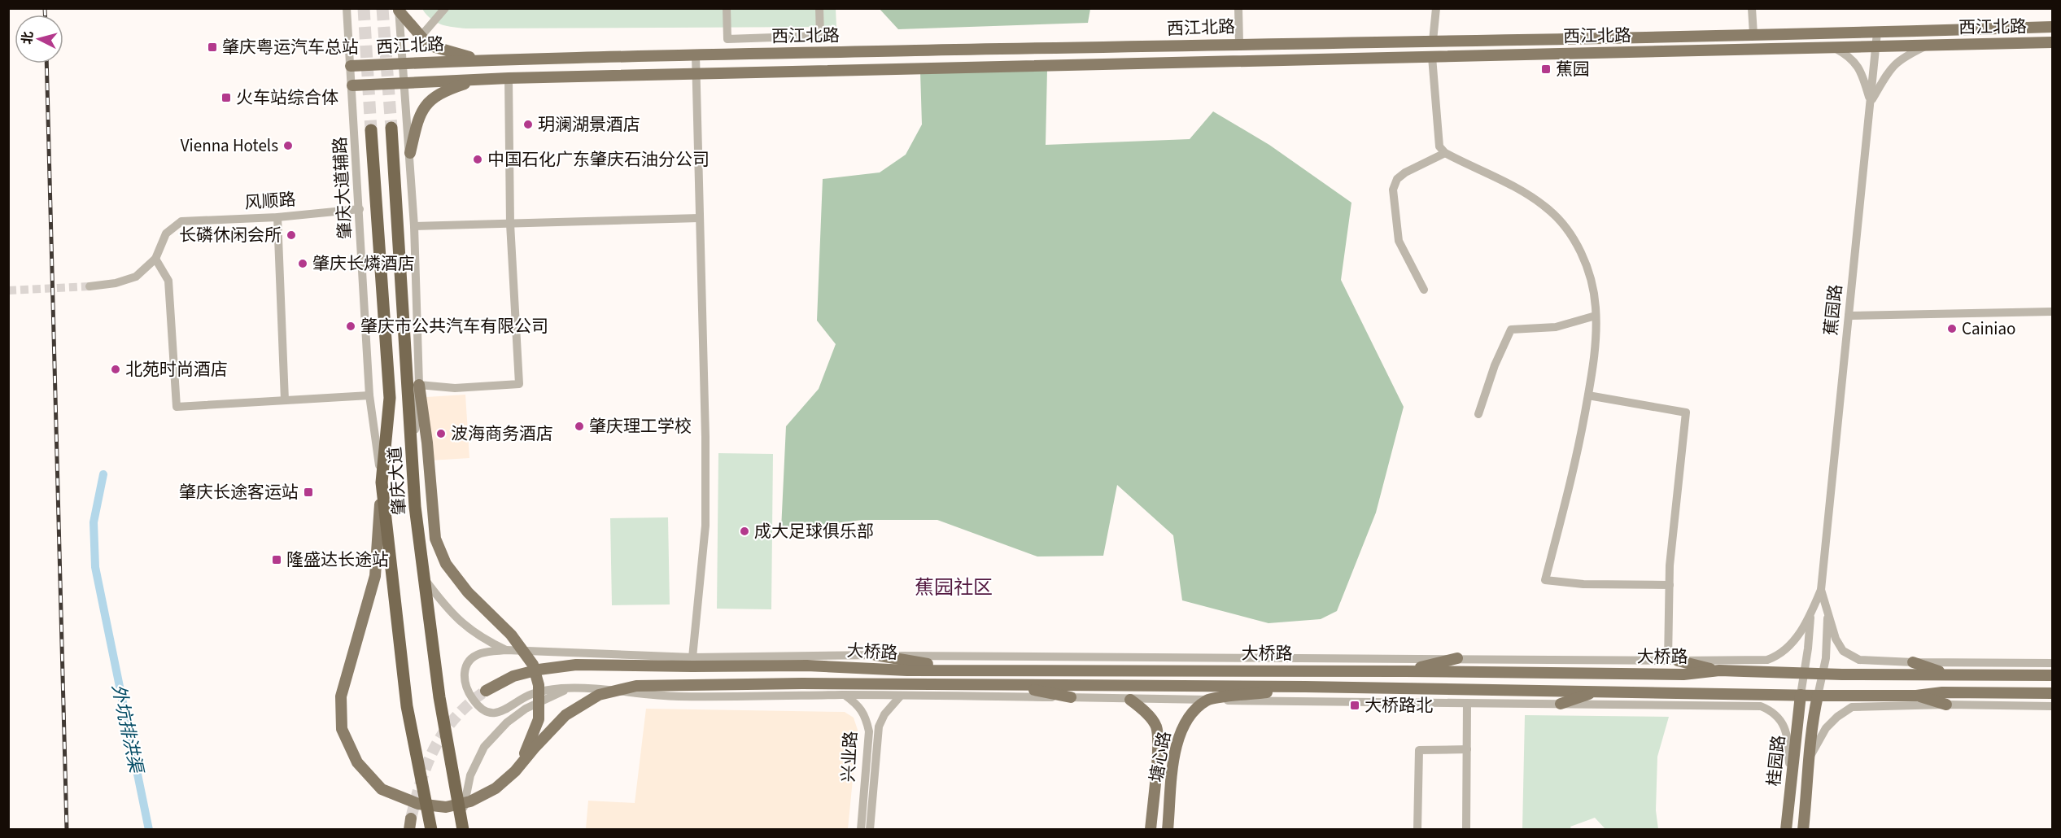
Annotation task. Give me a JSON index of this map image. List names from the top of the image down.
{
  "streets": {
    "highway": ["肇庆大道"],
    "main road": [
      "西江北路",
      "大桥路",
      "塘心路",
      "桂园路"
    ],
    "street": [
      "肇庆大道辅路",
      "风顺路",
      "蕉园路",
      "兴业路"
    ]
  },
  "crossings": [
    ["西江北路", "肇庆大道辅路"],
    ["西江北路", "蕉园路"],
    ["肇庆大道辅路", "风顺路"],
    ["肇庆大道辅路", "肇庆大道"],
    ["大桥路", "桂园路"]
  ],
  "districts": ["蕉园社区"],
  "water": ["外坑排洪渠"],
  "places": {
    "transit": [
      "肇庆粤运汽车总站",
      "蕉园",
      "火车站综合体",
      "肇庆长途客运站",
      "隆盛达长途站",
      "大桥路北"
    ],
    "other": [
      "玥澜湖景酒店",
      "Vienna Hotels",
      "中国石化广东肇庆石油分公司",
      "长磷休闲会所",
      "肇庆长燐酒店",
      "肇庆市公共汽车有限公司",
      "Cainiao",
      "北苑时尚酒店",
      "肇庆理工学校",
      "波海商务酒店",
      "成大足球俱乐部"
    ]
  },
  "north": "left"
}
